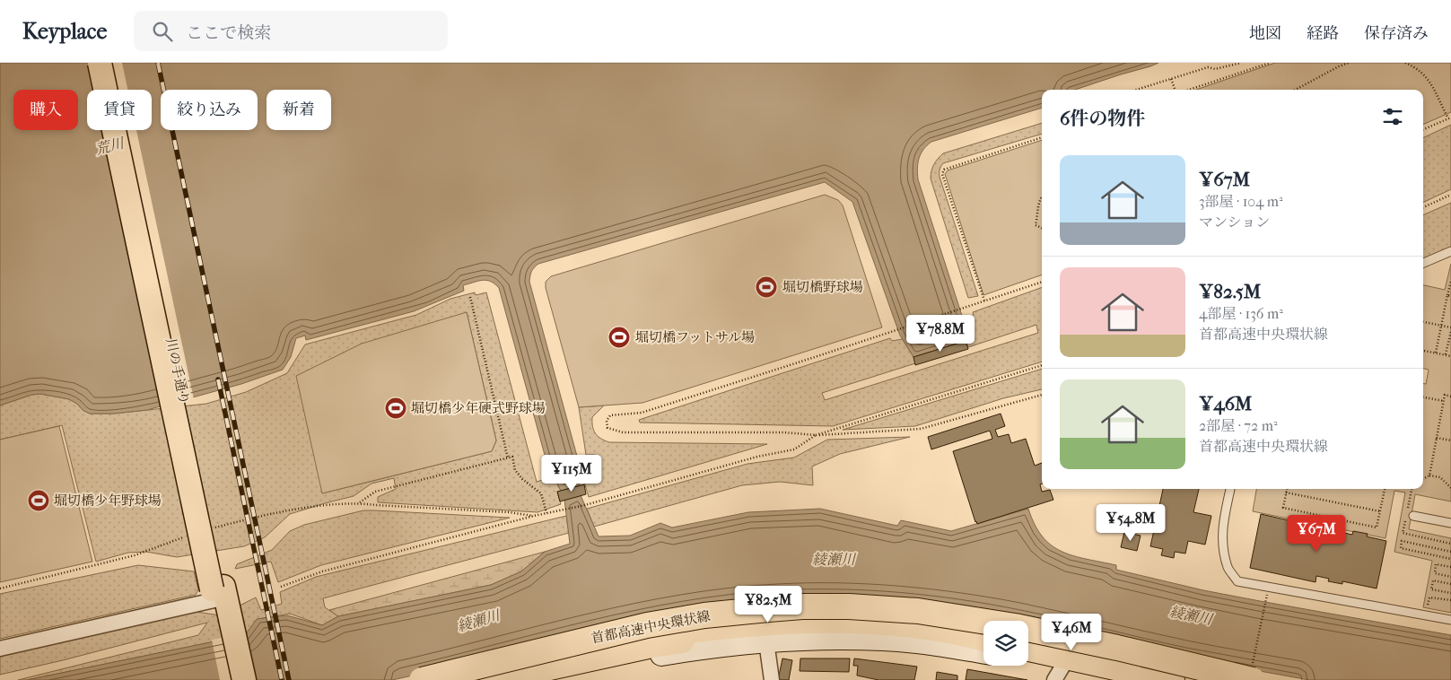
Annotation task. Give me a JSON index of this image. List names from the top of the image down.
{
  "streets": {
    "highway": ["首都高速中央環状線"],
    "main road": ["川の手通り"]
  },
  "water": ["荒川", "綾瀬川"],
  "places": {
    "sports": [
      "堀切橋野球場",
      "堀切橋フットサル場",
      "堀切橋少年硬式野球場",
      "堀切橋少年野球場"
    ]
  },
  "page": {
    "header": "Keyplace",
    "search": "ここで検索",
    "nav": ["地図", "経路", "保存済み"],
    "chip": [
      "購入",
      "賃貸",
      "絞り込み",
      "新着"
    ],
    "heading": "6件の物件",
    "list": [
      {
        "name": "¥67M",
        "note": "3部屋 · 104 m² · マンション"
      },
      {
        "name": "¥82.5M",
        "note": "4部屋 · 136 m² · 首都高速中央環状線"
      },
      {
        "name": "¥46M",
        "note": "2部屋 · 72 m² · 首都高速中央環状線"
      }
    ],
    "price": [
      "¥78.8M",
      "¥115M",
      "¥54.8M",
      "¥67M",
      "¥82.5M",
      "¥46M"
    ]
  }
}
